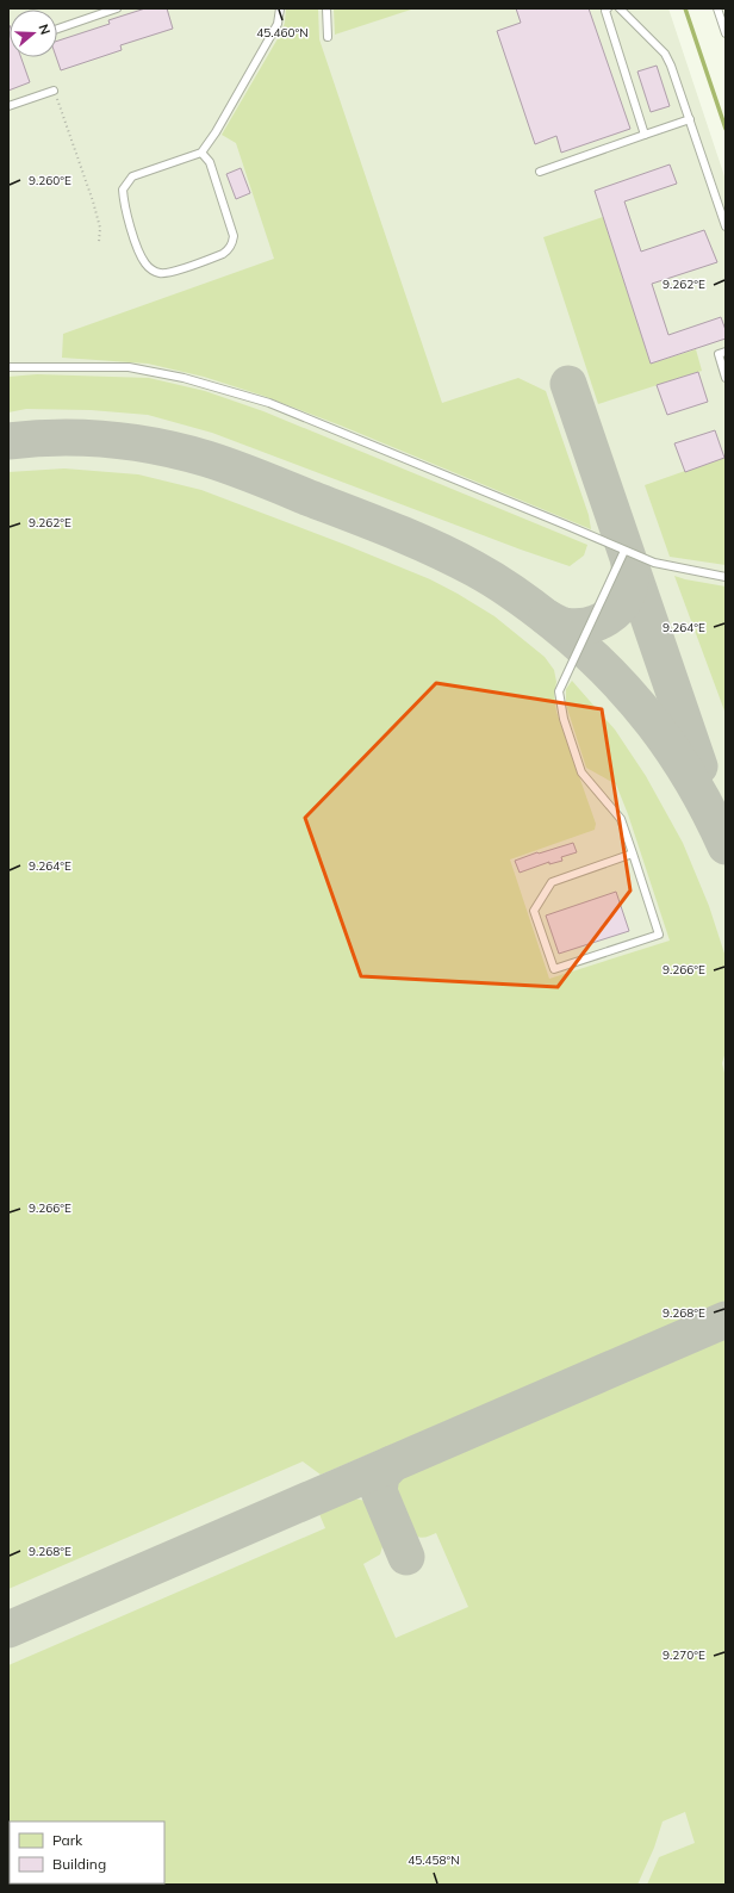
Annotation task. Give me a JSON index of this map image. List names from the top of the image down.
{
  "legend": ["Park", "Building"],
  "north": "right",
  "coordinates": [
    "45.460°N",
    "9.260°E",
    "9.262°E",
    "9.264°E",
    "9.266°E",
    "9.268°E",
    "9.270°E",
    "45.458°N"
  ]
}
